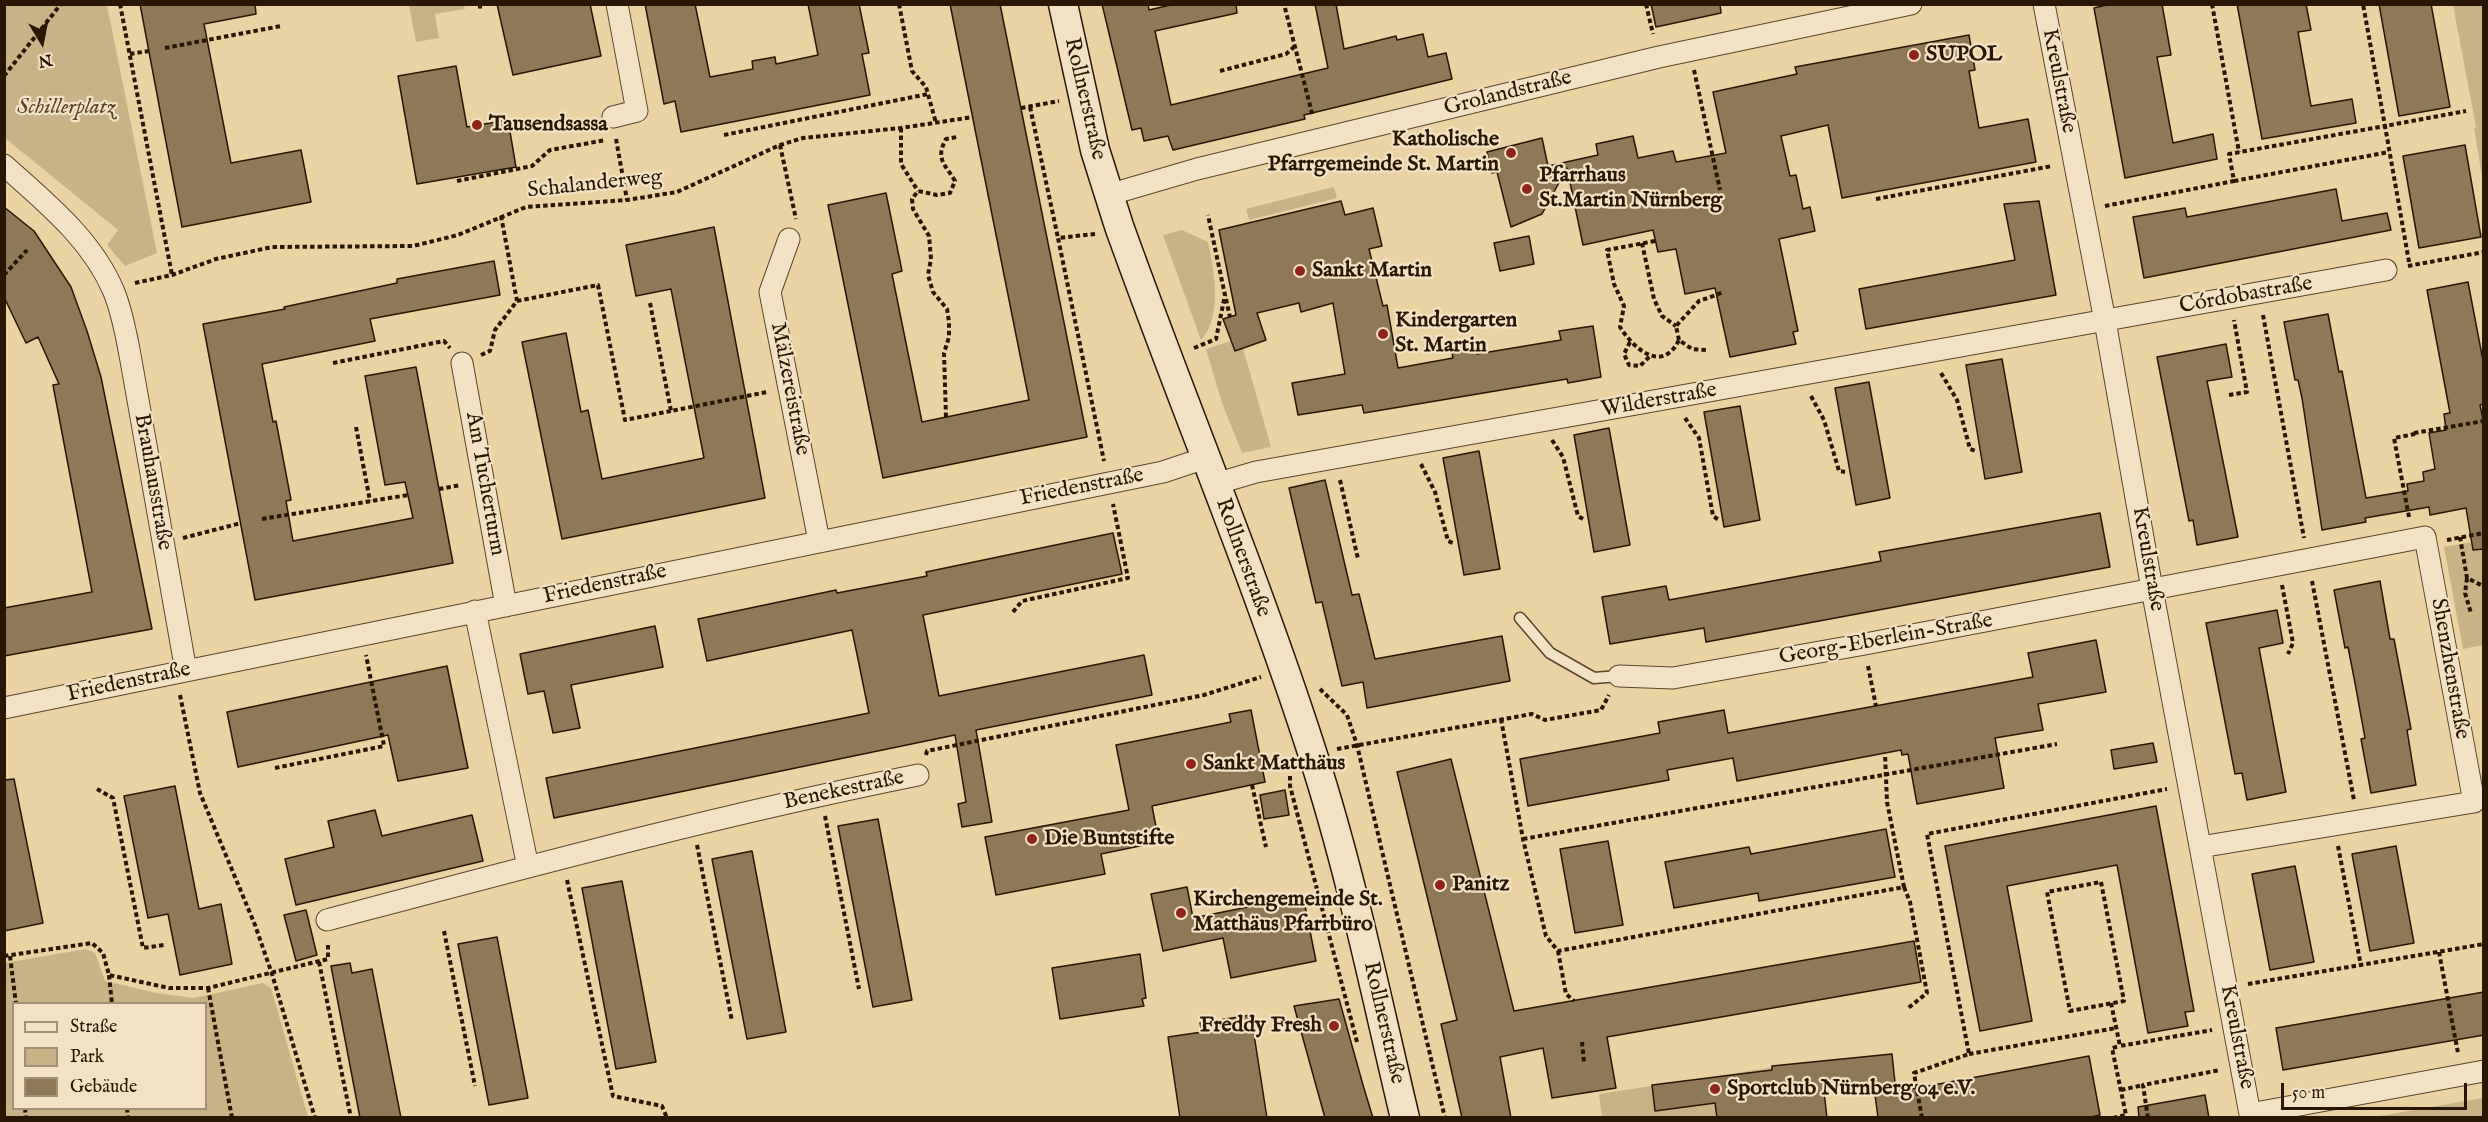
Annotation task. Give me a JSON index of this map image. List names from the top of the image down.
{
  "streets": {
    "street": [
      "Kreulstraße",
      "Grolandstraße",
      "Rollnerstraße",
      "Córdobastraße",
      "Mälzereistraße",
      "Wilderstraße",
      "Brauhausstraße",
      "Am Tucherturm",
      "Friedenstraße",
      "Georg-Eberlein-Straße",
      "Shenzhenstraße",
      "Benekestraße"
    ],
    "path": ["Schalanderweg"]
  },
  "crossings": [
    ["Kreulstraße", "Córdobastraße"],
    ["Kreulstraße", "Wilderstraße"],
    ["Kreulstraße", "Georg-Eberlein-Straße"],
    ["Kreulstraße", "Shenzhenstraße"],
    ["Grolandstraße", "Rollnerstraße"],
    ["Rollnerstraße", "Wilderstraße"],
    ["Rollnerstraße", "Friedenstraße"],
    ["Rollnerstraße", "Benekestraße"],
    ["Schalanderweg", "Brauhausstraße"],
    ["Córdobastraße", "Wilderstraße"],
    ["Mälzereistraße", "Friedenstraße"],
    ["Wilderstraße", "Friedenstraße"],
    ["Brauhausstraße", "Friedenstraße"],
    ["Am Tucherturm", "Friedenstraße"]
  ],
  "parks": ["Schillerplatz"],
  "places": [
    "SUPOL",
    "Tausendsassa",
    "Katholische Pfarrgemeinde St. Martin",
    "Pfarrhaus St.Martin Nürnberg",
    "Sankt Martin",
    "Kindergarten St. Martin",
    "Sankt Matthäus",
    "Die Buntstifte",
    "Panitz",
    "Kirchengemeinde St. Matthäus Pfarrbüro",
    "Freddy Fresh",
    "Sportclub Nürnberg 04 e.V."
  ],
  "legend": ["Straße", "Park", "Gebäude"],
  "scale_bar": "50 m",
  "north": "bottom"
}
